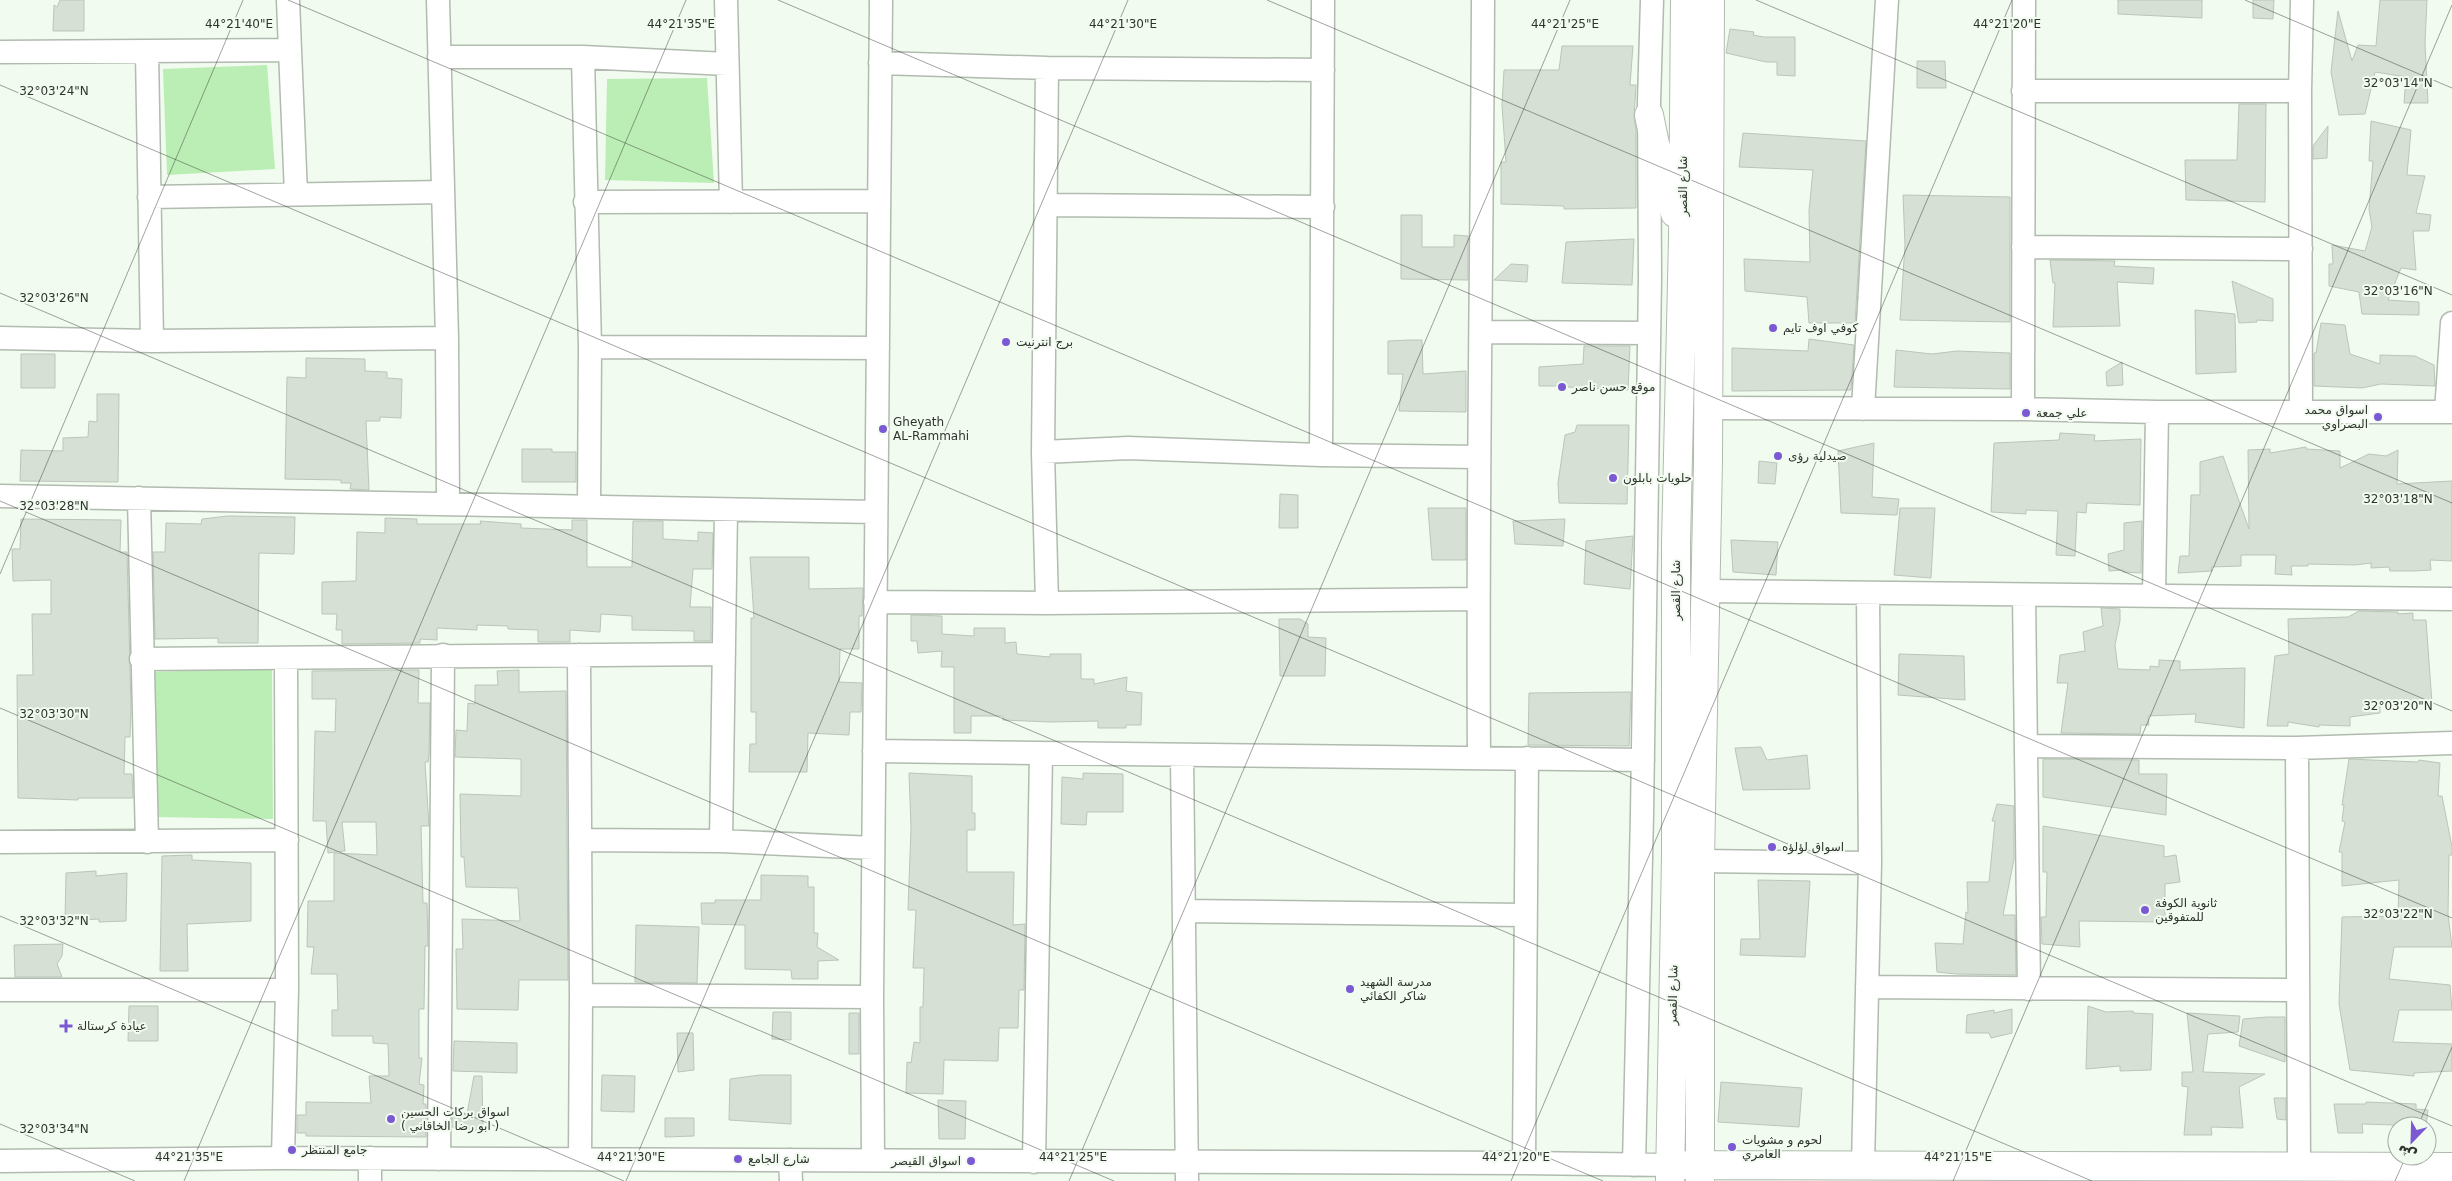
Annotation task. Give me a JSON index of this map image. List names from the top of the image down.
{
  "streets": {
    "street": ["شارع القصر"]
  },
  "places": {
    "other": [
      "كوفي اوف تايم",
      "برج انترنيت",
      "موقع حسن ناصر",
      "علي جمعة",
      "اسواق محمد البصراوي",
      "Gheyath AL-Rammahi",
      "صيدلية رؤى",
      "حلويات بابلون",
      "اسواق لؤلؤه",
      "ثانوية الكوفة للمتفوقين",
      "مدرسة الشهيد شاكر الكفائي",
      "اسواق بركات الحسين ( ابو رضا الخاقاني )",
      "لحوم و مشويات العامري",
      "جامع المنتظر",
      "شارع الجامع",
      "اسواق القيصر"
    ],
    "health": ["عيادة كرستالة"]
  },
  "north": "bottom left",
  "coordinates": [
    "44°21'40\"E",
    "44°21'35\"E",
    "44°21'30\"E",
    "44°21'25\"E",
    "44°21'20\"E",
    "32°03'14\"N",
    "32°03'24\"N",
    "32°03'16\"N",
    "32°03'26\"N",
    "32°03'18\"N",
    "32°03'28\"N",
    "32°03'20\"N",
    "32°03'30\"N",
    "32°03'22\"N",
    "32°03'32\"N",
    "32°03'34\"N",
    "44°21'15\"E"
  ]
}
